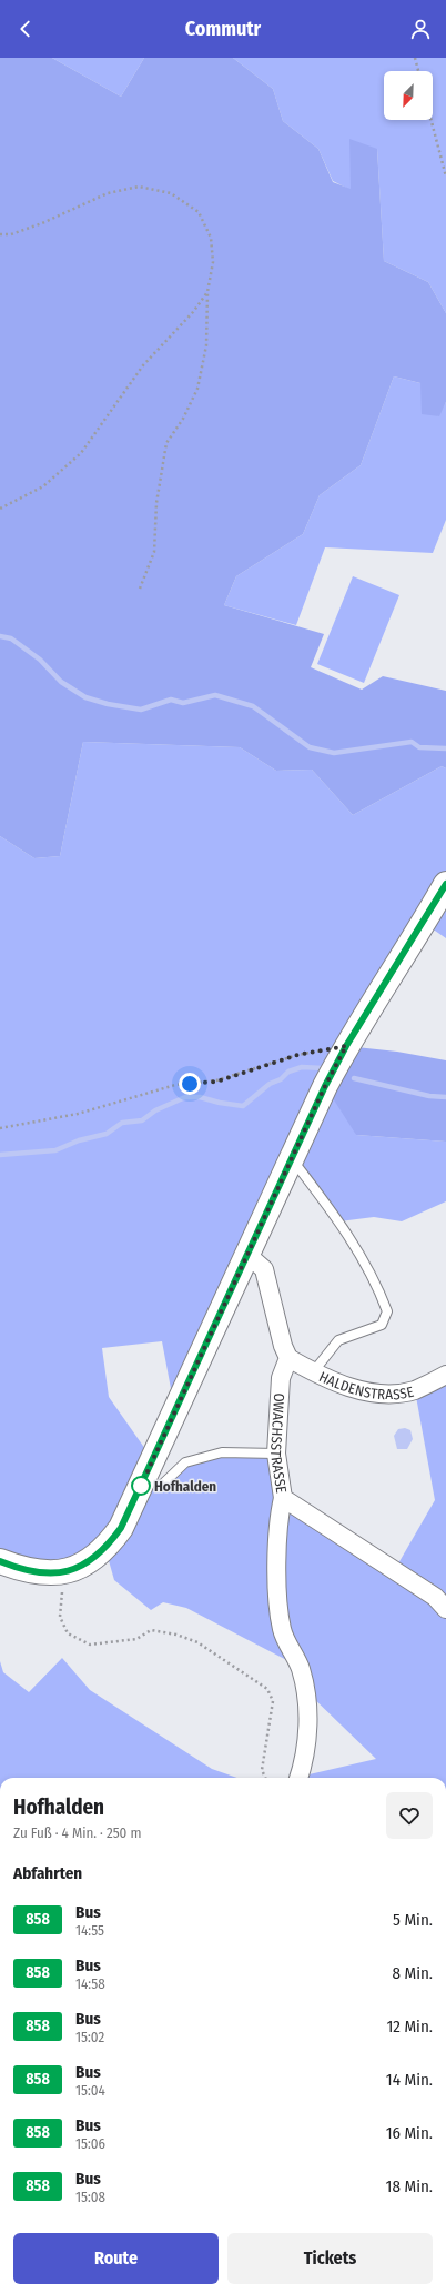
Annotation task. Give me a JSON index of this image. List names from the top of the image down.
{
  "streets": {
    "street": ["HALDENSTRASSE", "OWACHSSTRASSE"]
  },
  "crossings": [
    ["HALDENSTRASSE", "OWACHSSTRASSE"]
  ],
  "places": ["Hofhalden"],
  "lines": ["bus line 858"],
  "north": "bottom left",
  "page": {
    "header": "Commutr",
    "heading": [
      ["Hofhalden", "Zu Fuß · 4 Min. · 250 m"],
      "Abfahrten"
    ],
    "list": [
      {
        "mark": "858",
        "name": "Bus",
        "note": "14:55",
        "value": "5 Min."
      },
      {
        "mark": "858",
        "name": "Bus",
        "note": "14:58",
        "value": "8 Min."
      },
      {
        "mark": "858",
        "name": "Bus",
        "note": "15:02",
        "value": "12 Min."
      },
      {
        "mark": "858",
        "name": "Bus",
        "note": "15:04",
        "value": "14 Min."
      },
      {
        "mark": "858",
        "name": "Bus",
        "note": "15:06",
        "value": "16 Min."
      },
      {
        "mark": "858",
        "name": "Bus",
        "note": "15:08",
        "value": "18 Min."
      }
    ],
    "buttons": ["Route", "Tickets"]
  }
}
